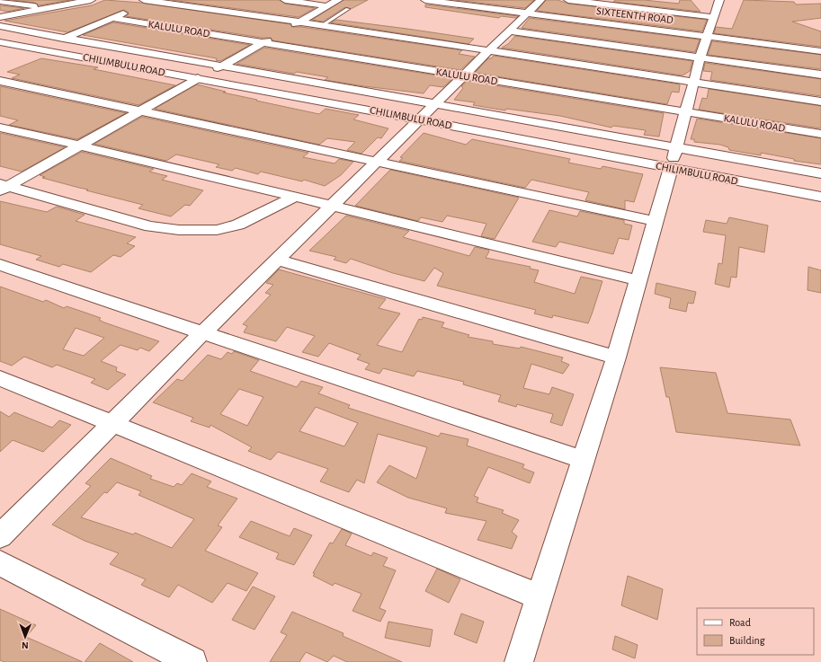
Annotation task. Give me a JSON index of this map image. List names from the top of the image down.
{
  "streets": {
    "main road": ["CHILIMBULU ROAD"],
    "street": ["SIXTEENTH ROAD", "KALULU ROAD"]
  },
  "legend": ["Road", "Building"],
  "north": "bottom"
}
